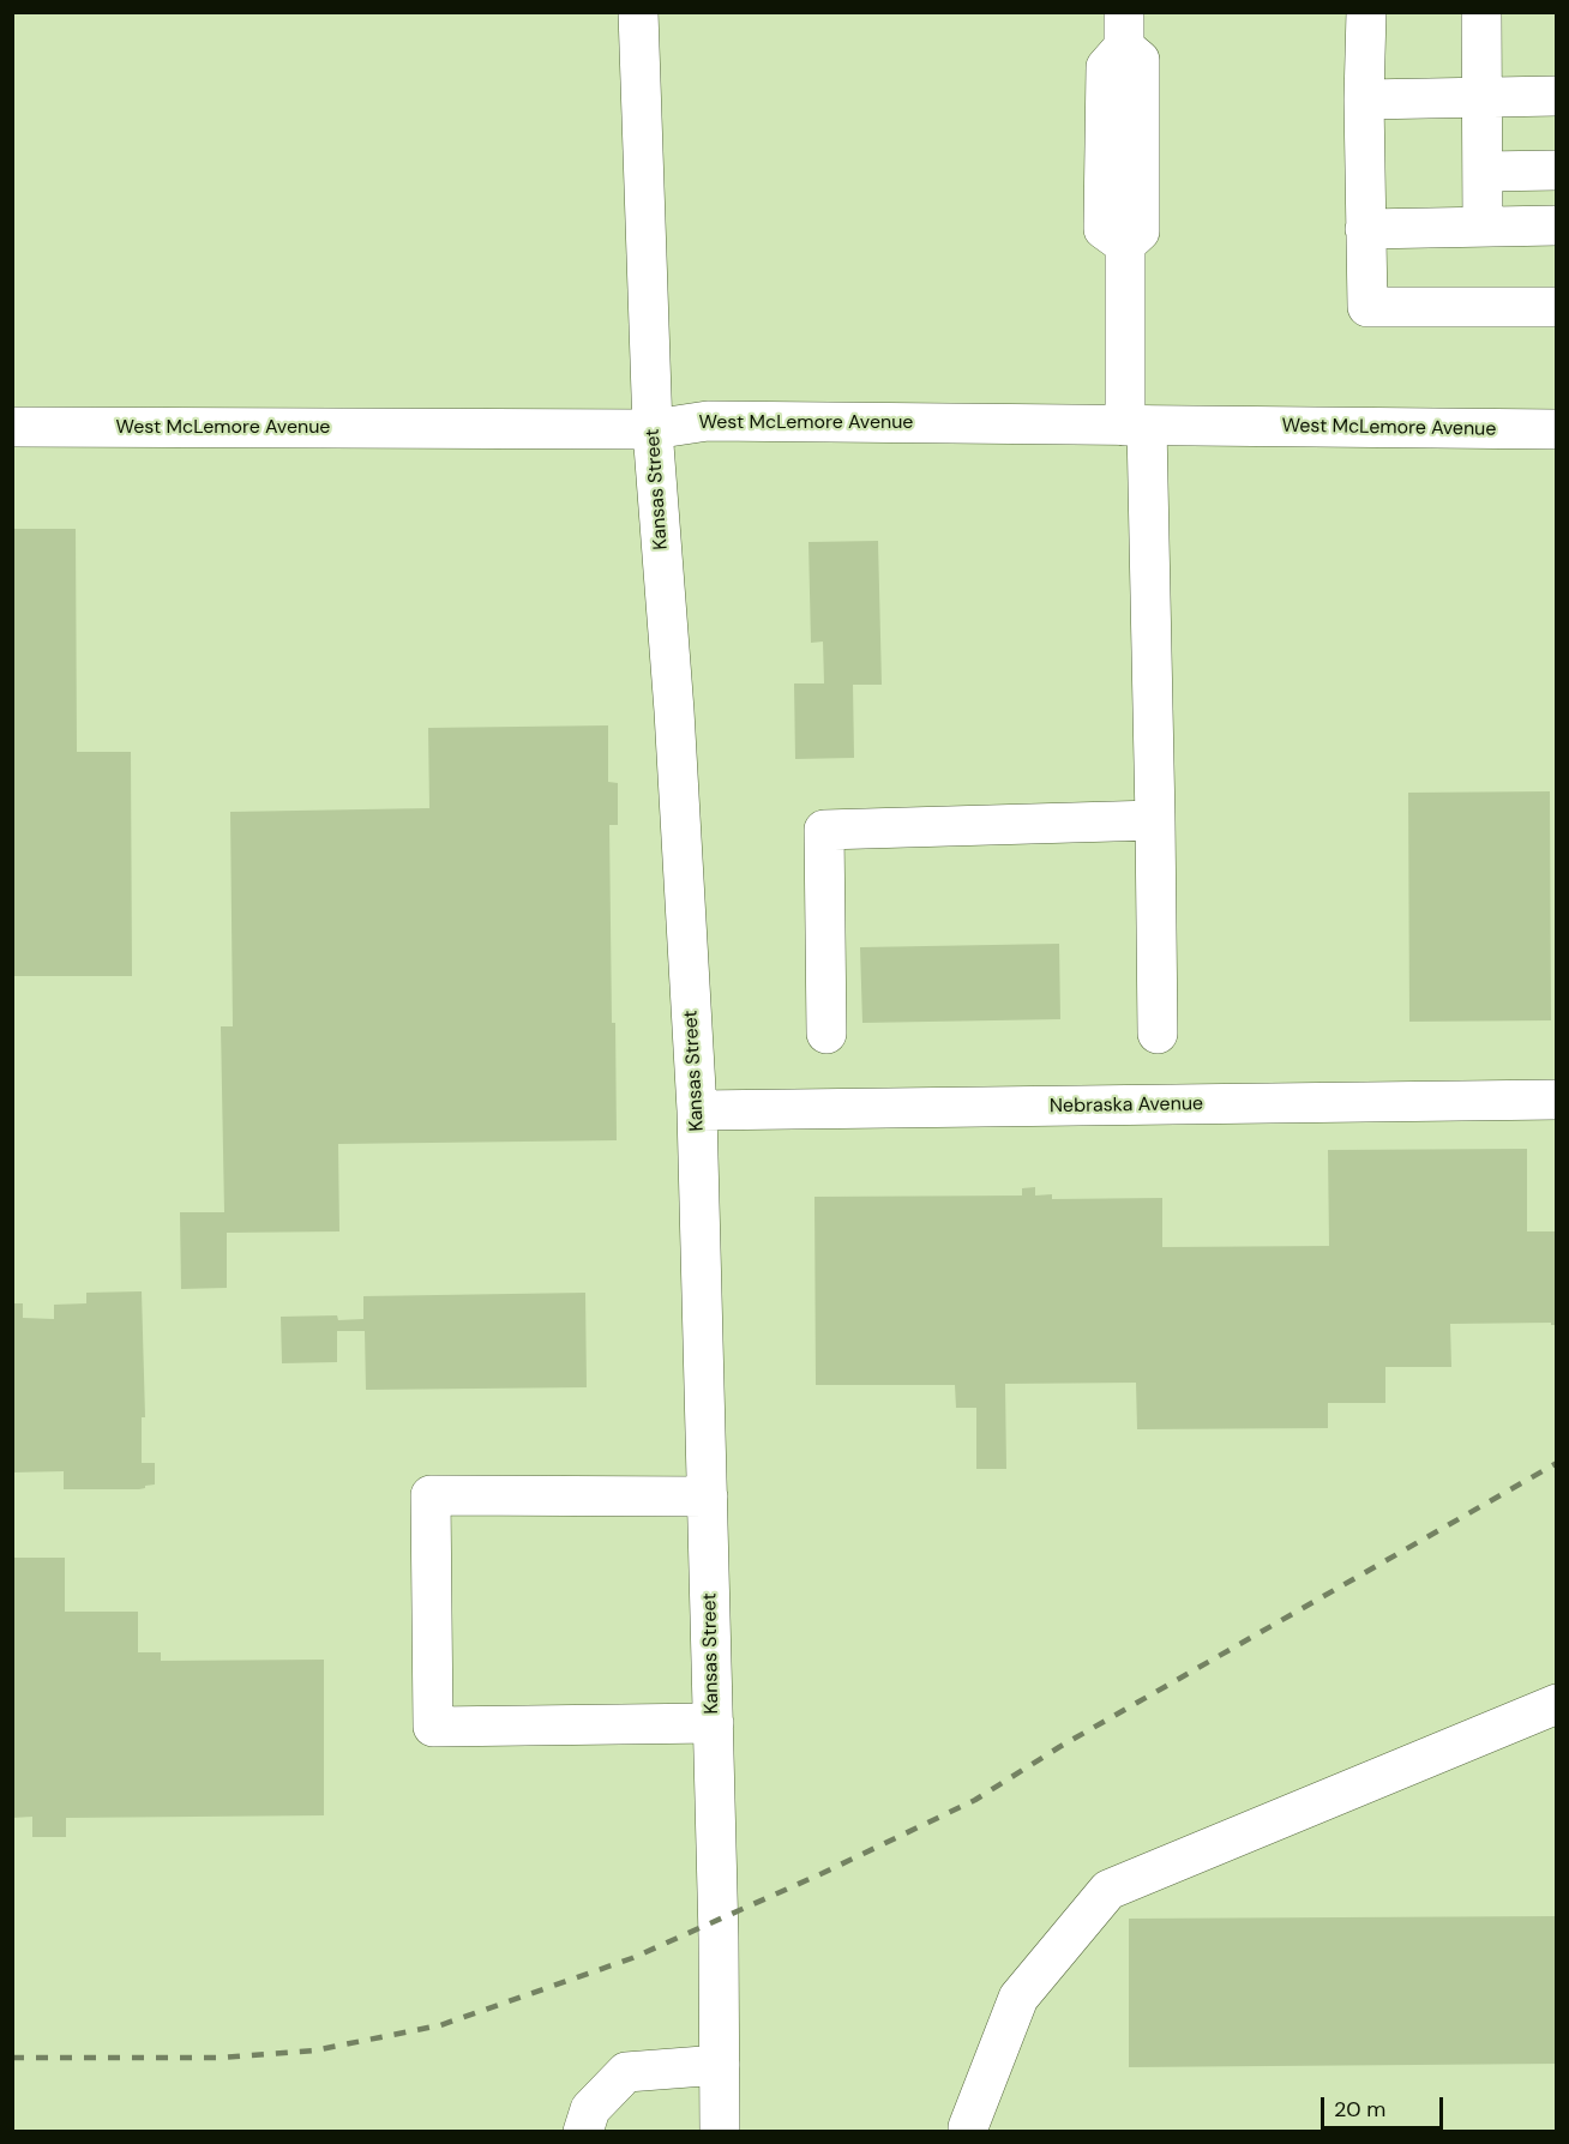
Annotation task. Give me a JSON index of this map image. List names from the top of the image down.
{
  "streets": {
    "street": ["West McLemore Avenue", "Kansas Street", "Nebraska Avenue"]
  },
  "crossings": [
    ["West McLemore Avenue", "Kansas Street"],
    ["Kansas Street", "Nebraska Avenue"]
  ],
  "scale_bar": "20 m"
}
